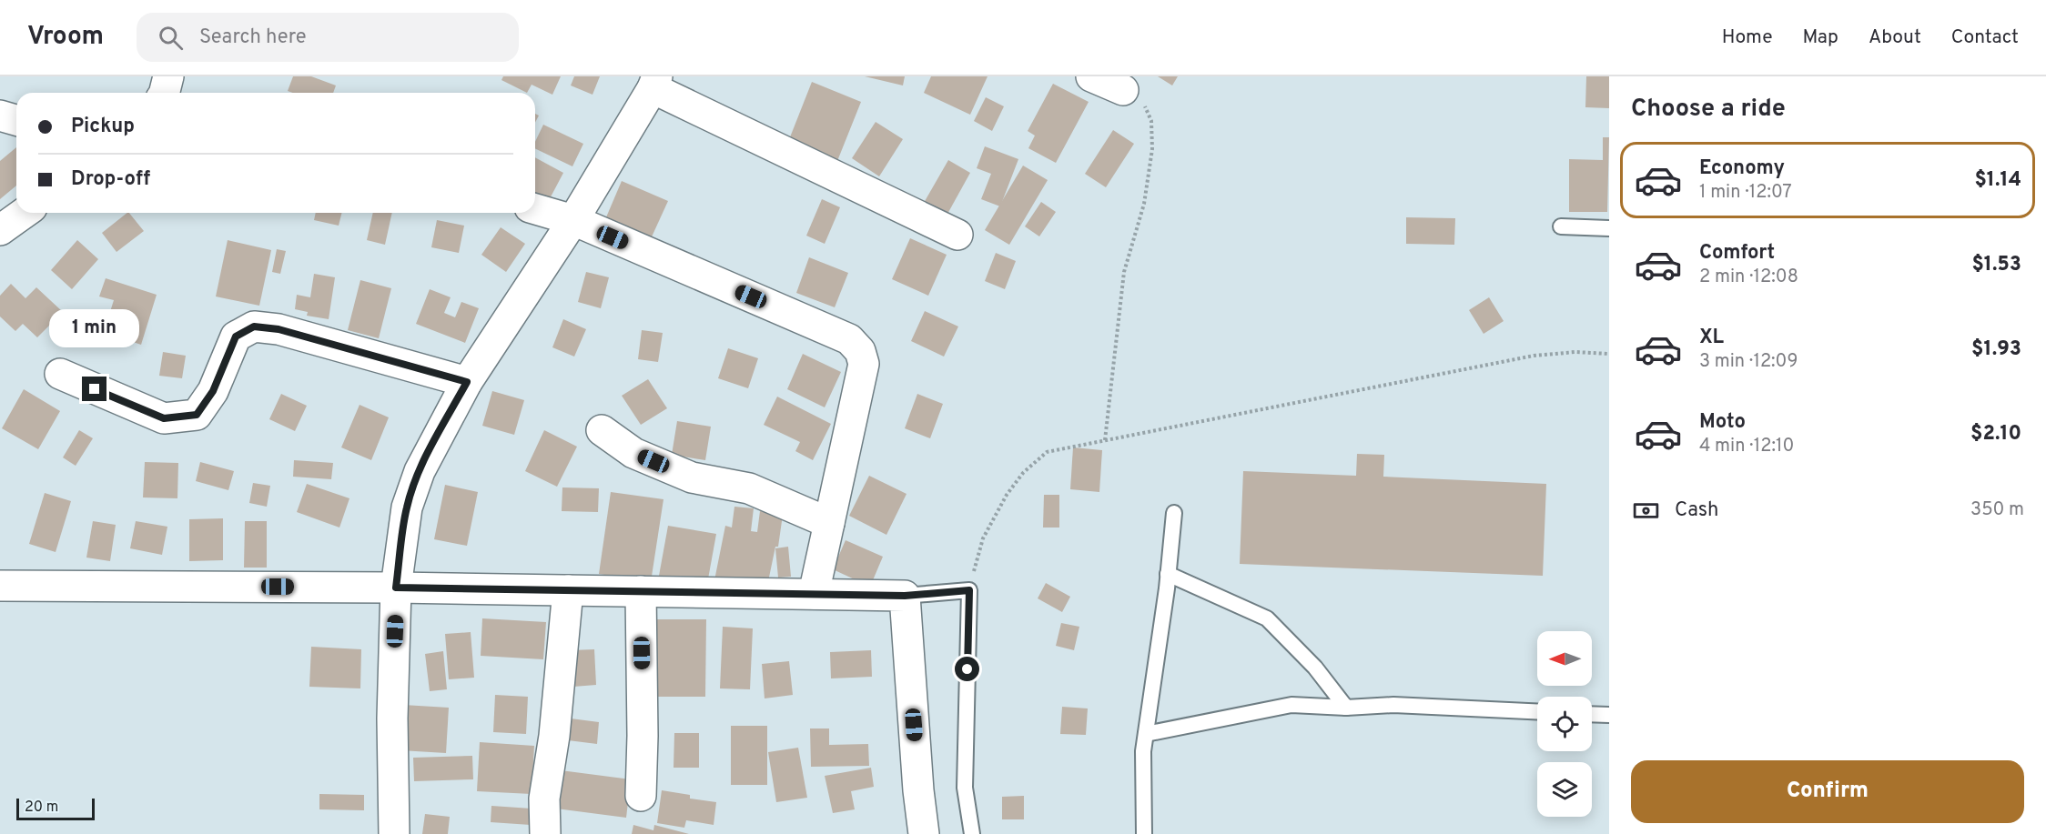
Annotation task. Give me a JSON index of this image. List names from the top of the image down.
{
  "scale_bar": "20 m",
  "north": "left",
  "page": {
    "header": "Vroom",
    "search": "Search here",
    "nav": [
      "Home",
      "Map",
      "About",
      "Contact"
    ],
    "heading": "Choose a ride",
    "banner": ["Pickup", "Drop-off"],
    "list": [
      {
        "name": "Economy",
        "note": "1 min · 12:07",
        "value": "$1.14"
      },
      {
        "name": "Comfort",
        "note": "2 min · 12:08",
        "value": "$1.53"
      },
      {
        "name": "XL",
        "note": "3 min · 12:09",
        "value": "$1.93"
      },
      {
        "name": "Moto",
        "note": "4 min · 12:10",
        "value": "$2.10"
      }
    ],
    "bubble": "1 min",
    "pay": ["Cash", "350 m"],
    "buttons": "Confirm",
    "scale": "20 m"
  }
}
